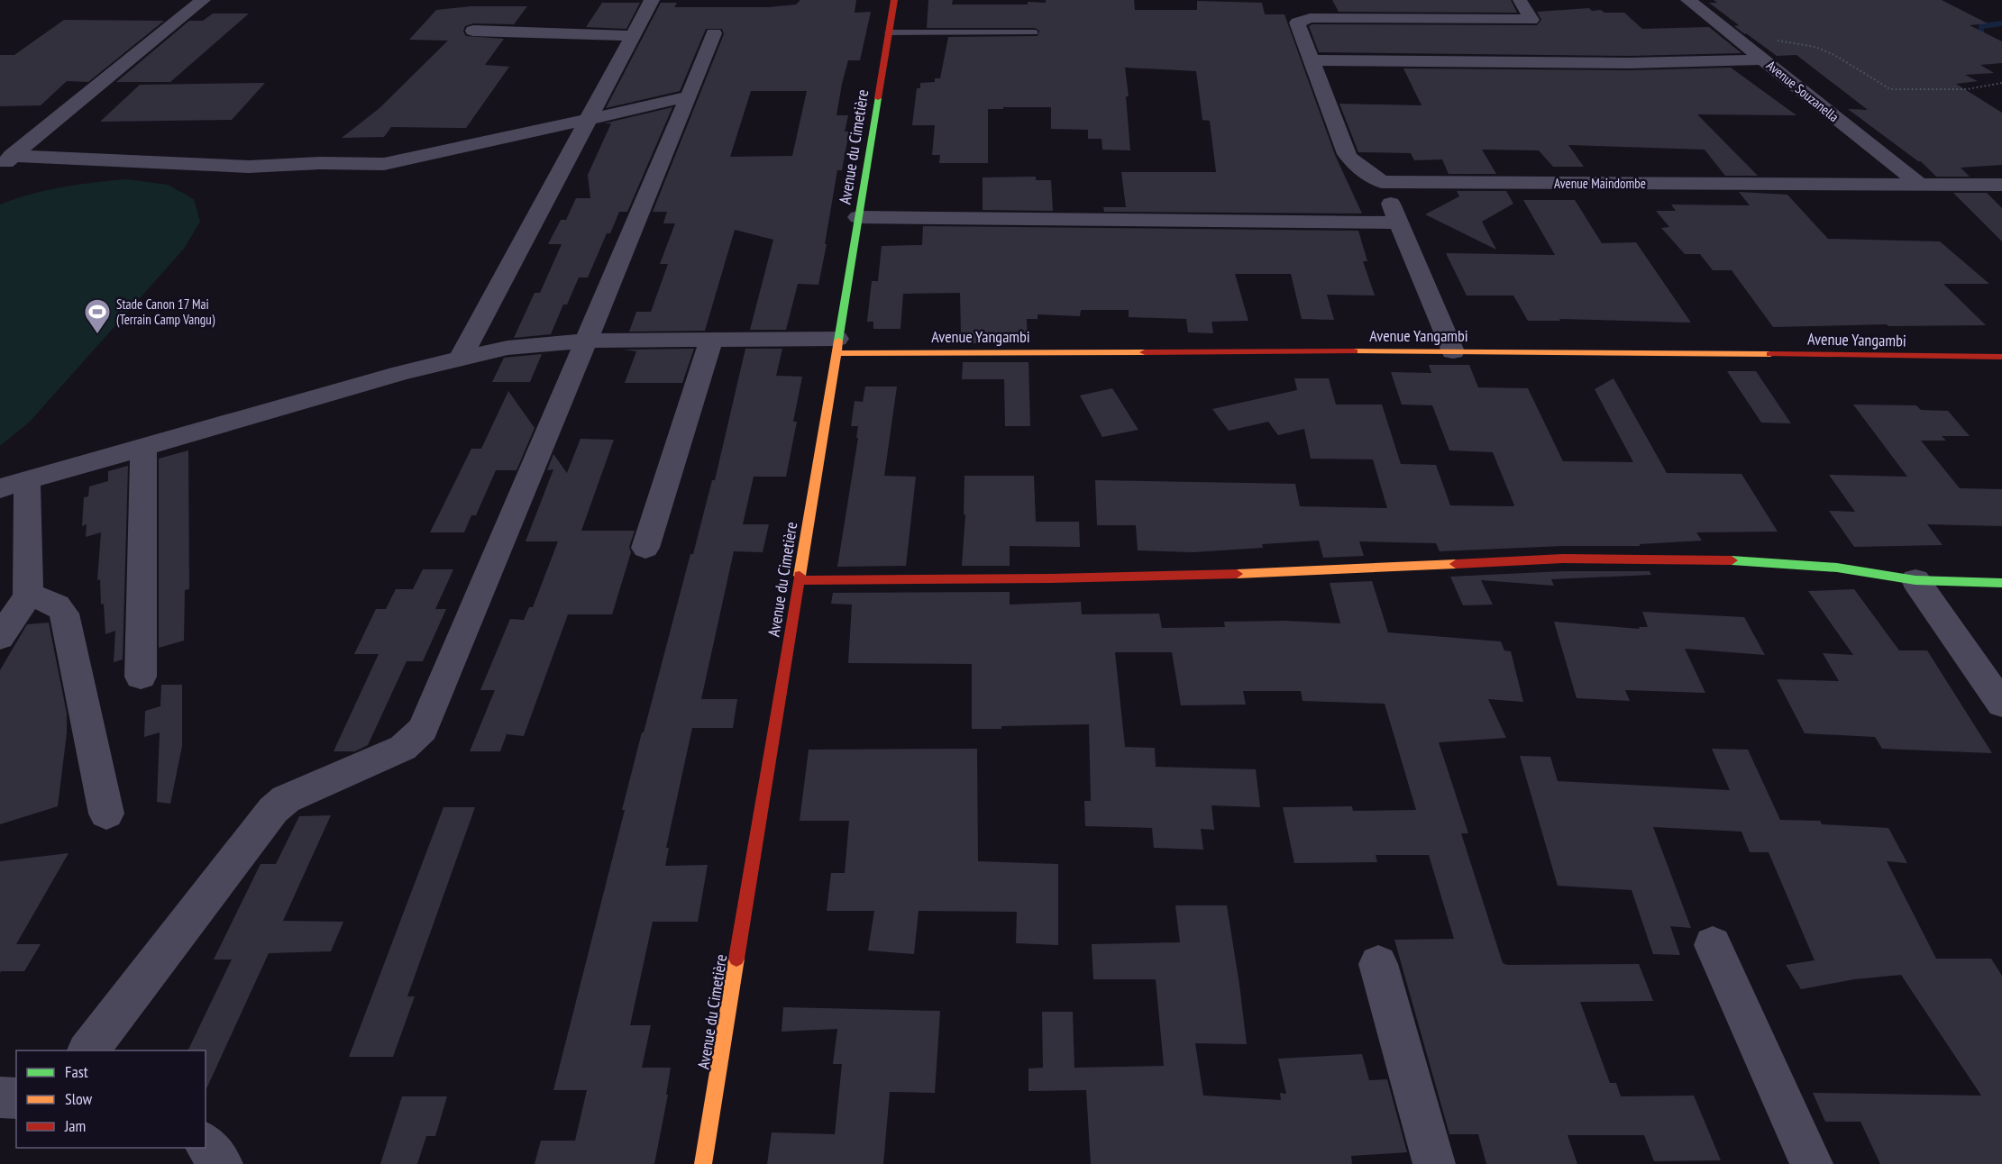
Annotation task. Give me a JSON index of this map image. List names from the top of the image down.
{
  "streets": {
    "street": [
      "Avenue Souzanella",
      "Avenue du Cimetière",
      "Avenue Maindombe",
      "Avenue Yangambi"
    ]
  },
  "crossings": [
    ["Avenue Souzanella", "Avenue Maindombe"],
    ["Avenue du Cimetière", "Avenue Yangambi"]
  ],
  "places": {
    "sports": ["Stade Canon 17 Mai (Terrain Camp Vangu)"]
  },
  "legend": ["Fast", "Slow", "Jam"]
}
